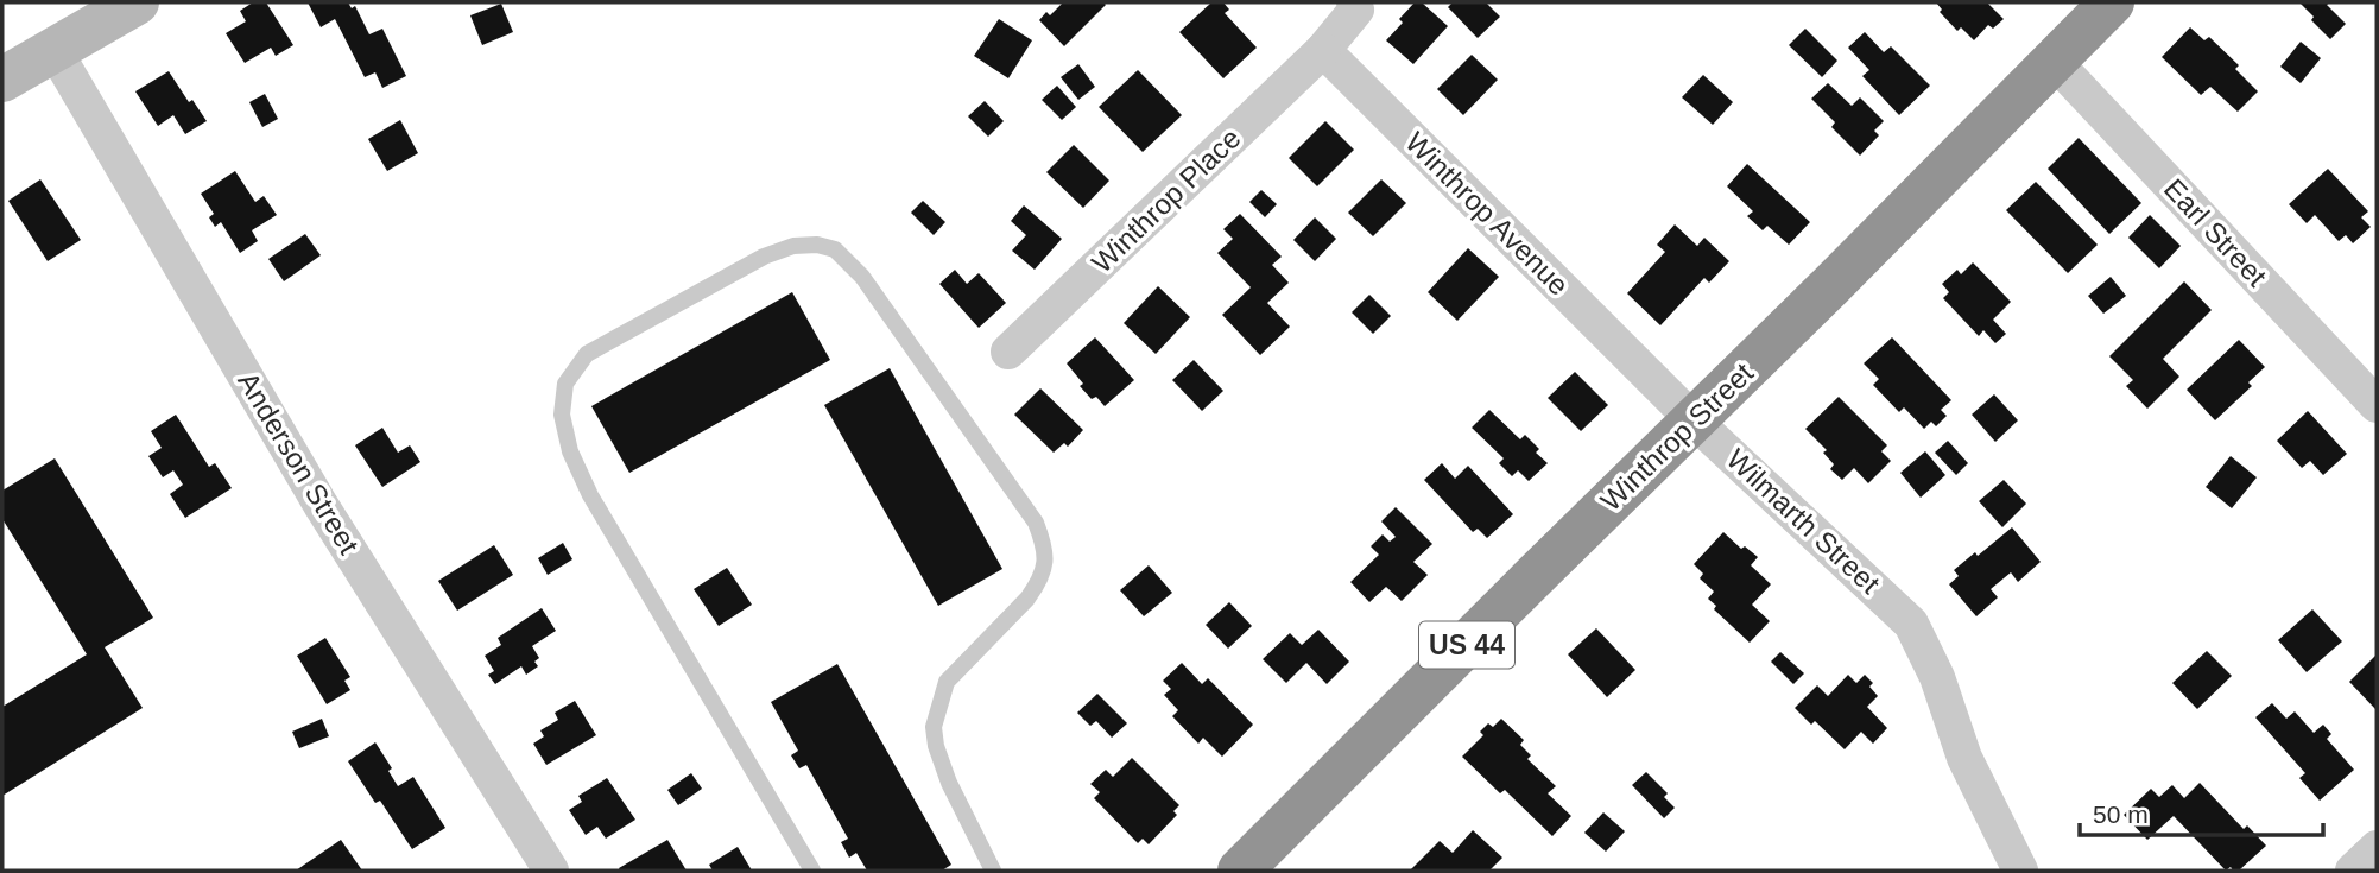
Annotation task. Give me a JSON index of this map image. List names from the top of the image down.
{
  "streets": {
    "highway": ["Winthrop Street", "US 44"],
    "street": [
      "Winthrop Place",
      "Winthrop Avenue",
      "Earl Street",
      "Anderson Street",
      "Wilmarth Street"
    ]
  },
  "crossings": [
    ["Winthrop Place", "Winthrop Avenue"],
    ["Winthrop Avenue", "Winthrop Street"],
    ["Winthrop Avenue", "Wilmarth Street"],
    ["Earl Street", "Winthrop Street"],
    ["Winthrop Street", "Wilmarth Street"]
  ],
  "scale_bar": "50 m"
}
